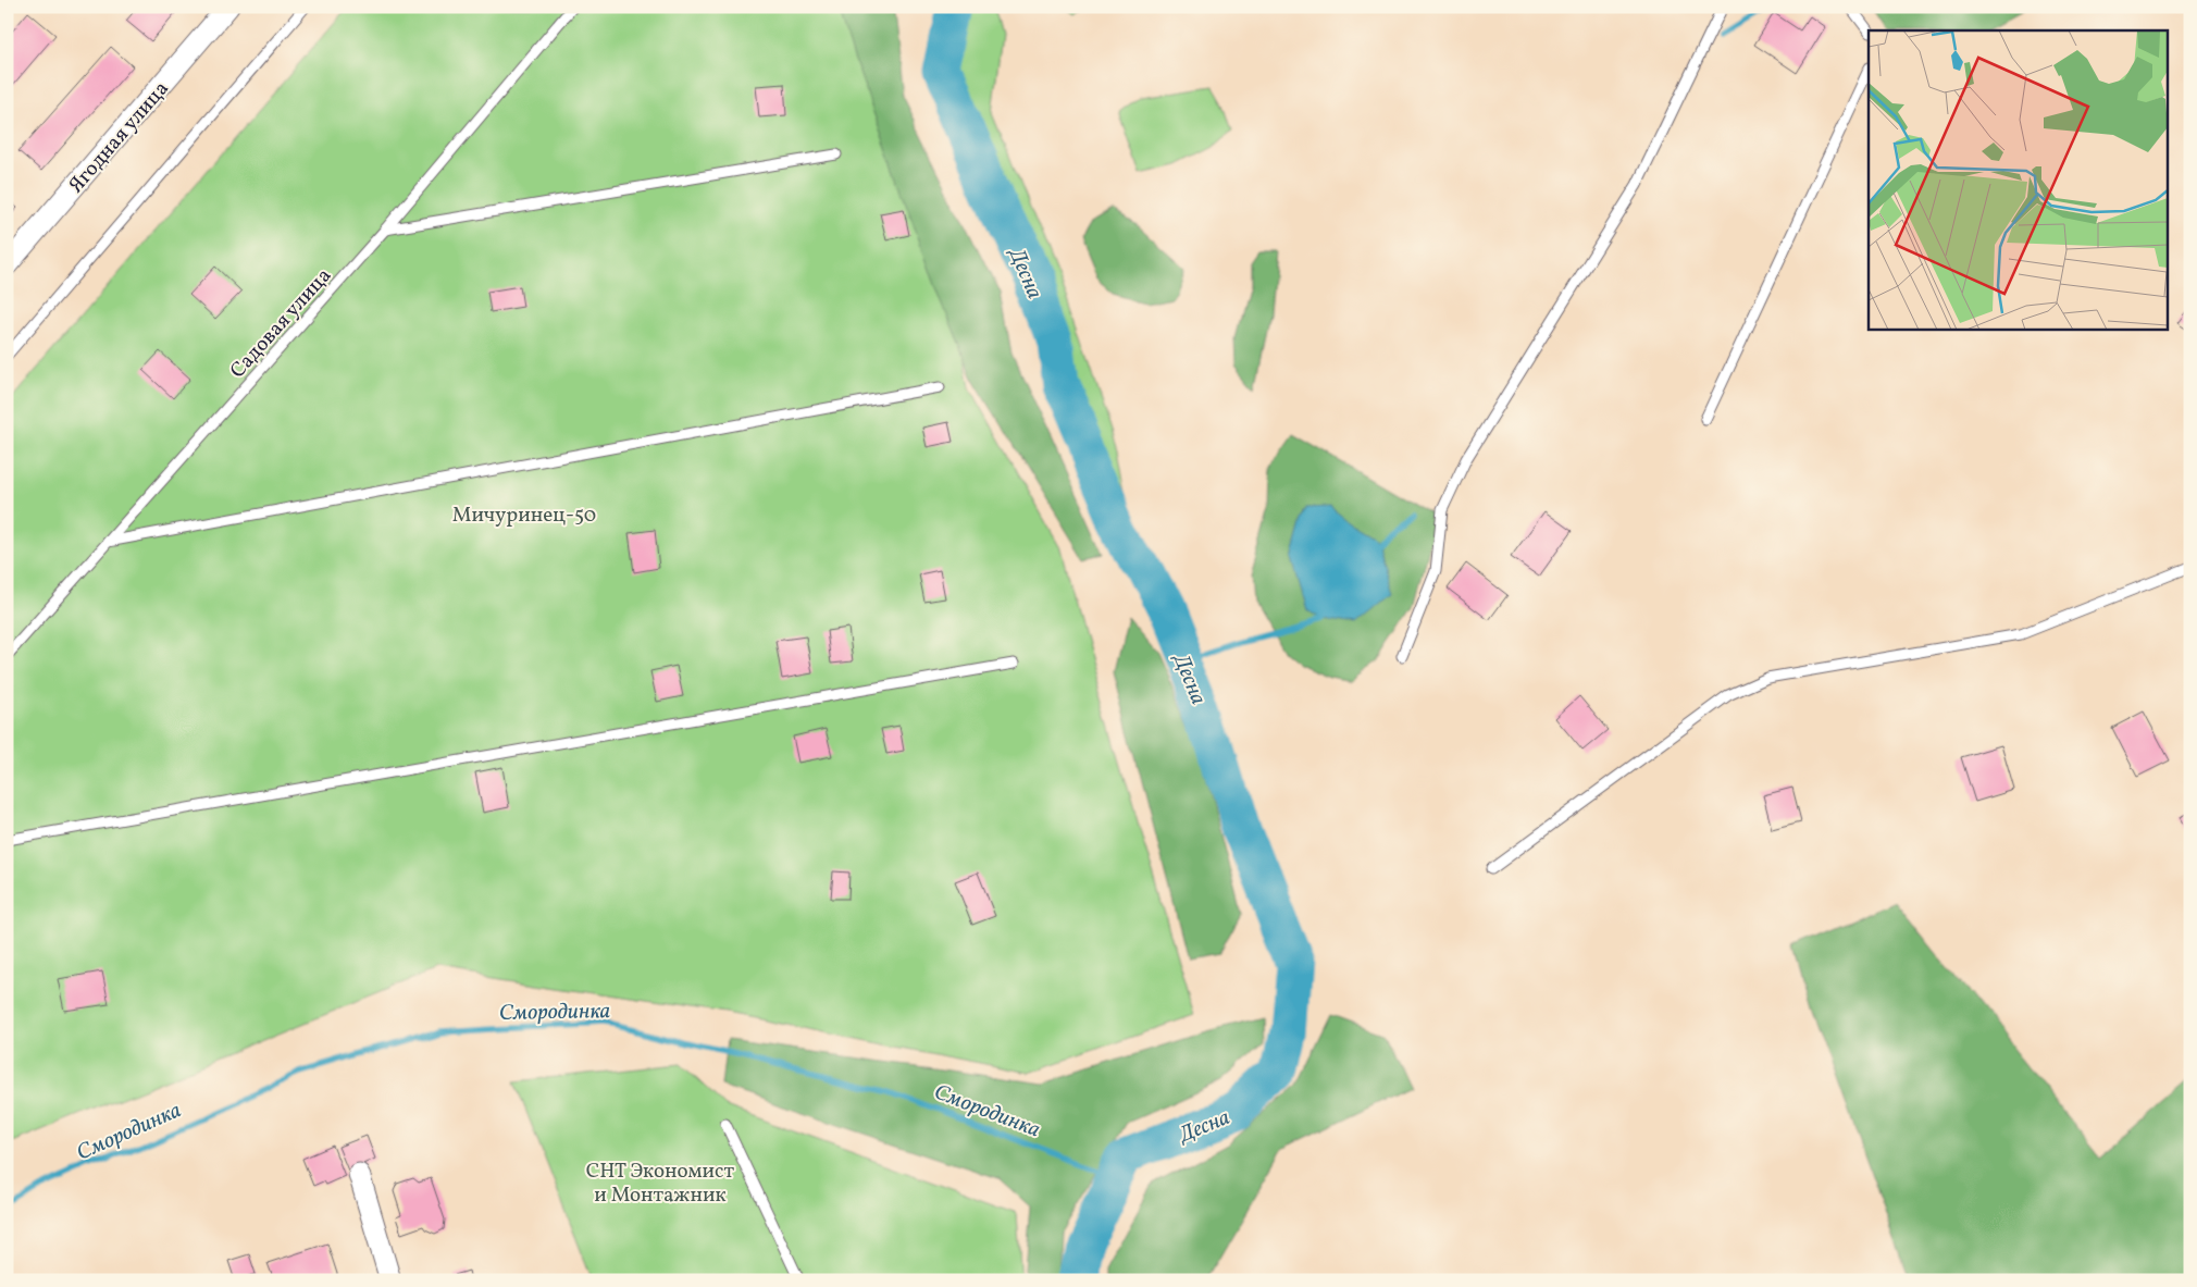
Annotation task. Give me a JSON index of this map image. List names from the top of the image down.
{
  "streets": {
    "street": ["Ягодная улица"],
    "lane": ["Садовая улица"]
  },
  "water": ["Десна", "Смородинка"],
  "parks": ["Мичуринец-50", "СНТ Экономист и Монтажник"]
}
